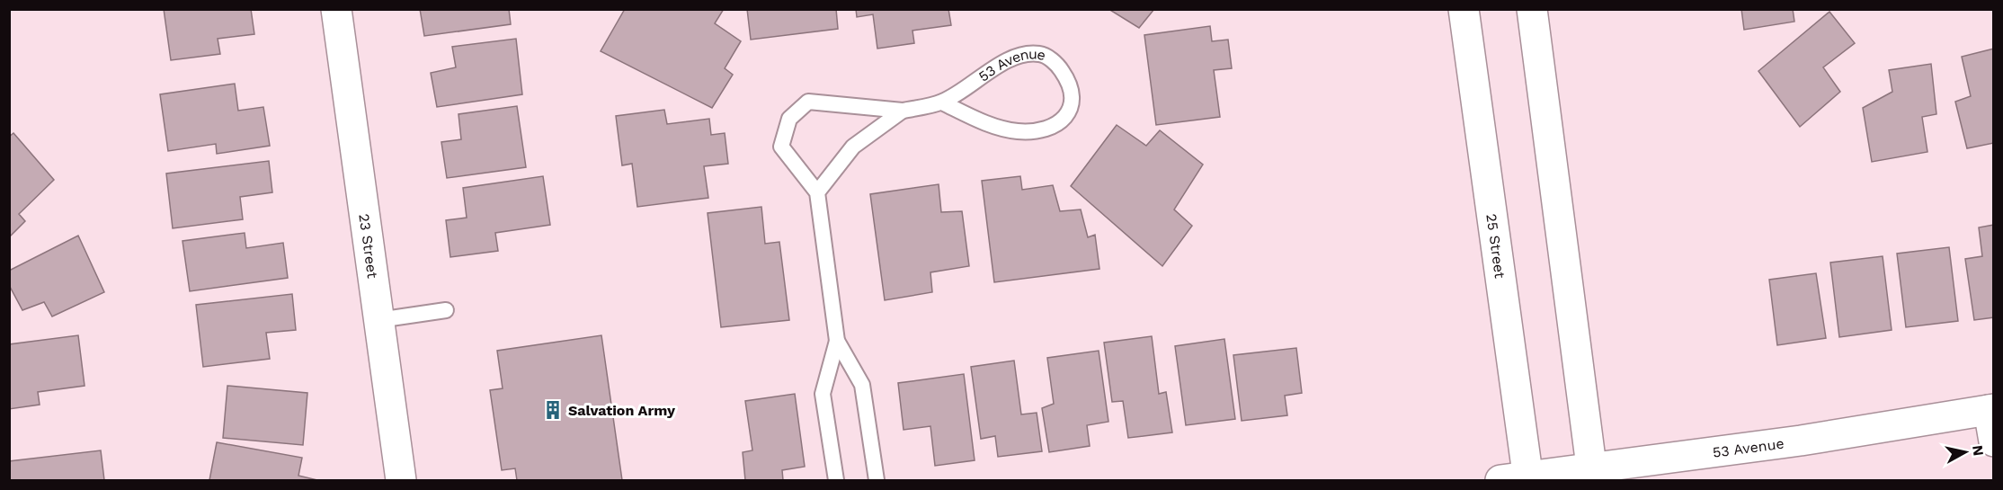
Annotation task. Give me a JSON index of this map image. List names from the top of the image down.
{
  "streets": {
    "street": ["53 Avenue", "25 Street", "23 Street"]
  },
  "crossings": [
    ["53 Avenue", "25 Street"]
  ],
  "places": {
    "building": ["Salvation Army"]
  },
  "north": "right"
}
